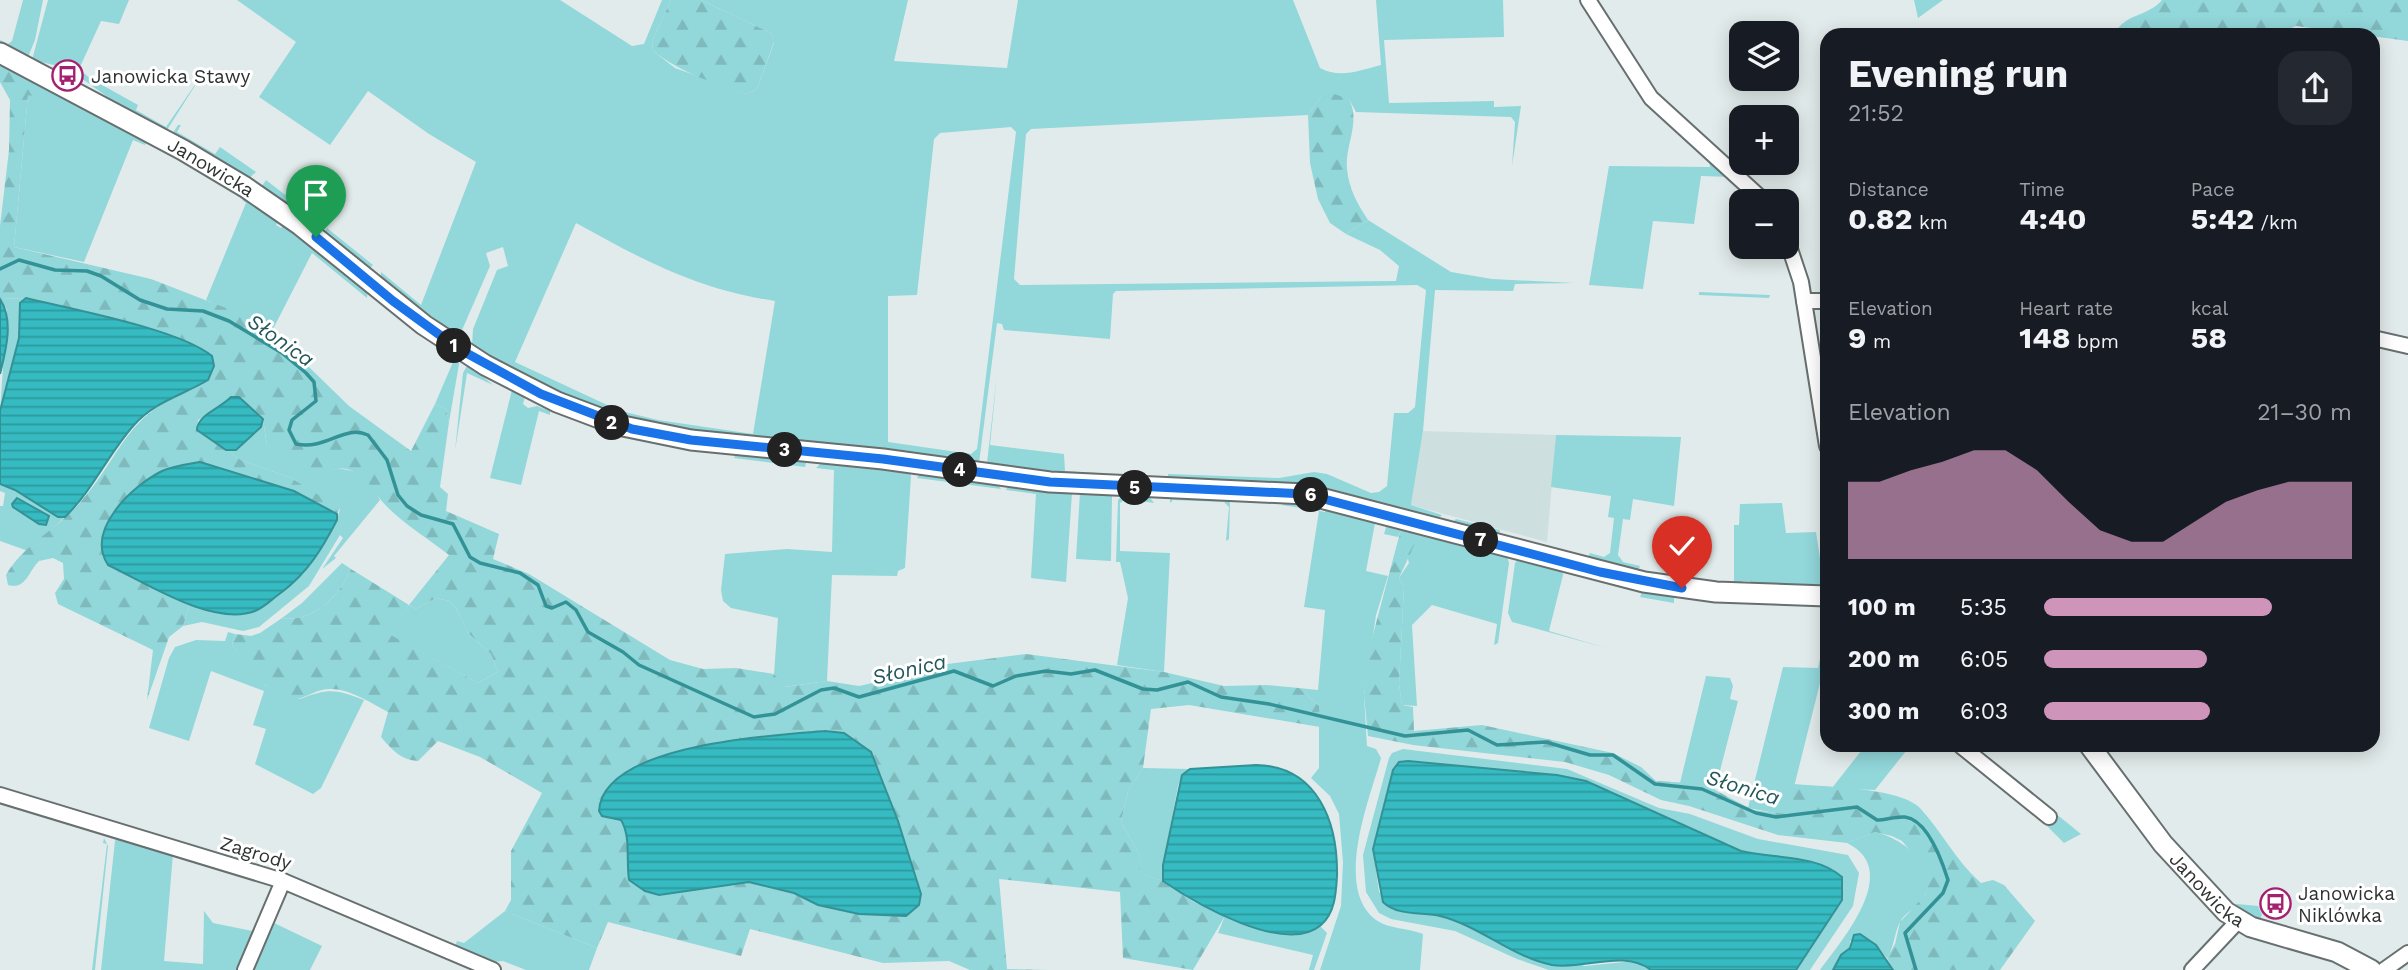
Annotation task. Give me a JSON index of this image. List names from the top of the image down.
{
  "streets": {
    "street": ["Janowicka", "Zagrody"]
  },
  "water": ["Słonica"],
  "places": {
    "bus stop": ["Janowicka Stawy", "Janowicka Niklówka"]
  },
  "page": {
    "map_buttons": ["+", "−"],
    "heading": ["Evening run", "21:52"],
    "stats": [
      ["Distance", "0.82 km"],
      ["Time", "4:40"],
      ["Pace", "5:42 /km"],
      ["Elevation", "9 m"],
      ["Heart rate", "148 bpm"],
      ["kcal", "58"]
    ],
    "pins": [
      "1",
      "2",
      "3",
      "4",
      "5",
      "6",
      "7"
    ],
    "chart": ["Elevation", "21–30 m"],
    "list": [
      {
        "name": "100 m",
        "note": "5:35"
      },
      {
        "name": "200 m",
        "note": "6:05"
      },
      {
        "name": "300 m",
        "note": "6:03"
      }
    ]
  }
}
